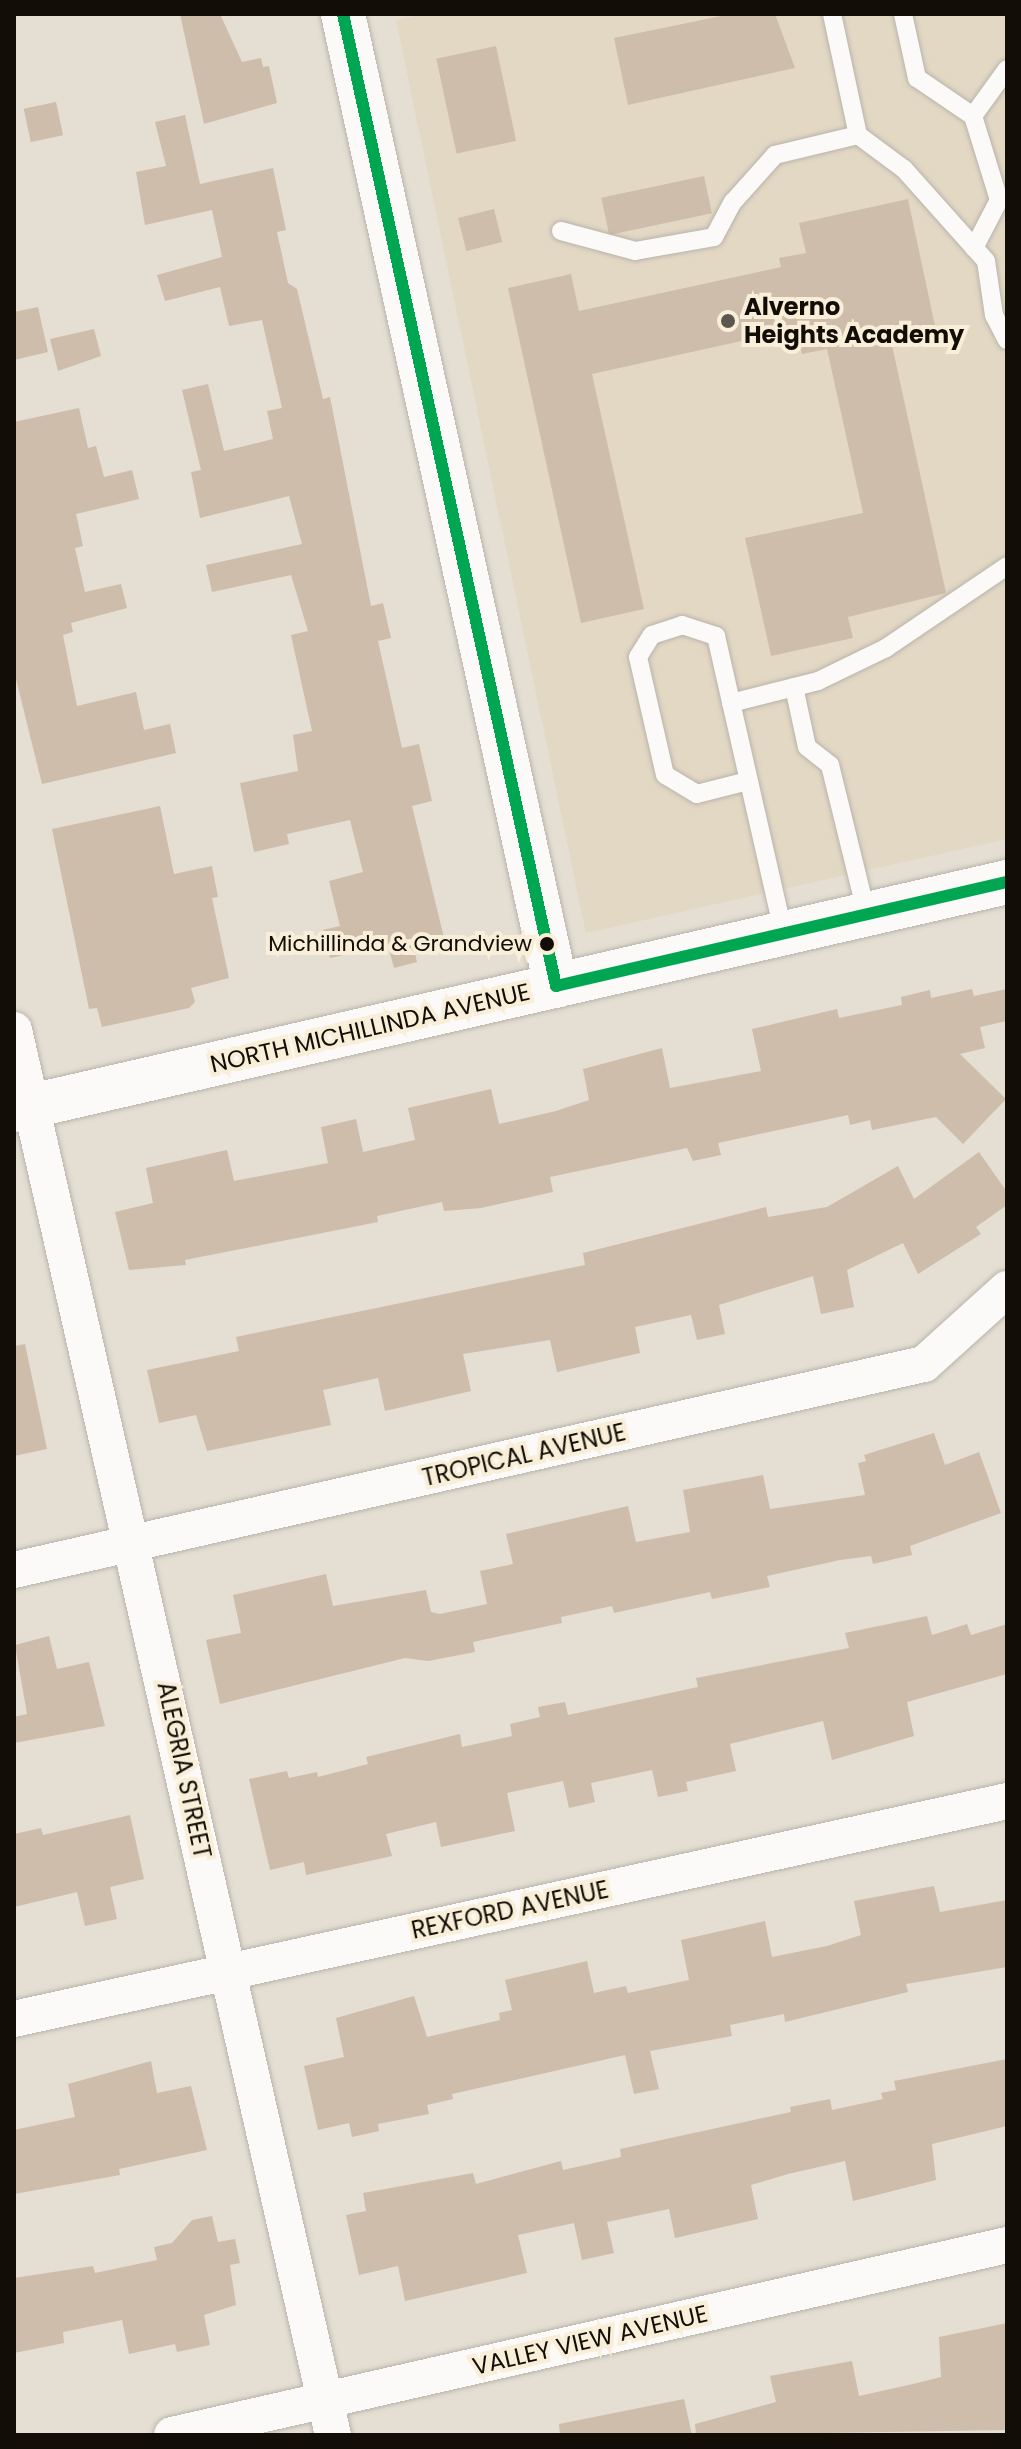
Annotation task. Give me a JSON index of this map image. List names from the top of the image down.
{
  "streets": {
    "street": [
      "NORTH MICHILLINDA AVENUE",
      "TROPICAL AVENUE",
      "ALEGRIA STREET",
      "REXFORD AVENUE",
      "VALLEY VIEW AVENUE"
    ]
  },
  "crossings": [
    ["NORTH MICHILLINDA AVENUE", "ALEGRIA STREET"],
    ["TROPICAL AVENUE", "ALEGRIA STREET"],
    ["ALEGRIA STREET", "REXFORD AVENUE"],
    ["ALEGRIA STREET", "VALLEY VIEW AVENUE"]
  ],
  "places": ["Alverno Heights Academy", "Michillinda & Grandview"]
}
